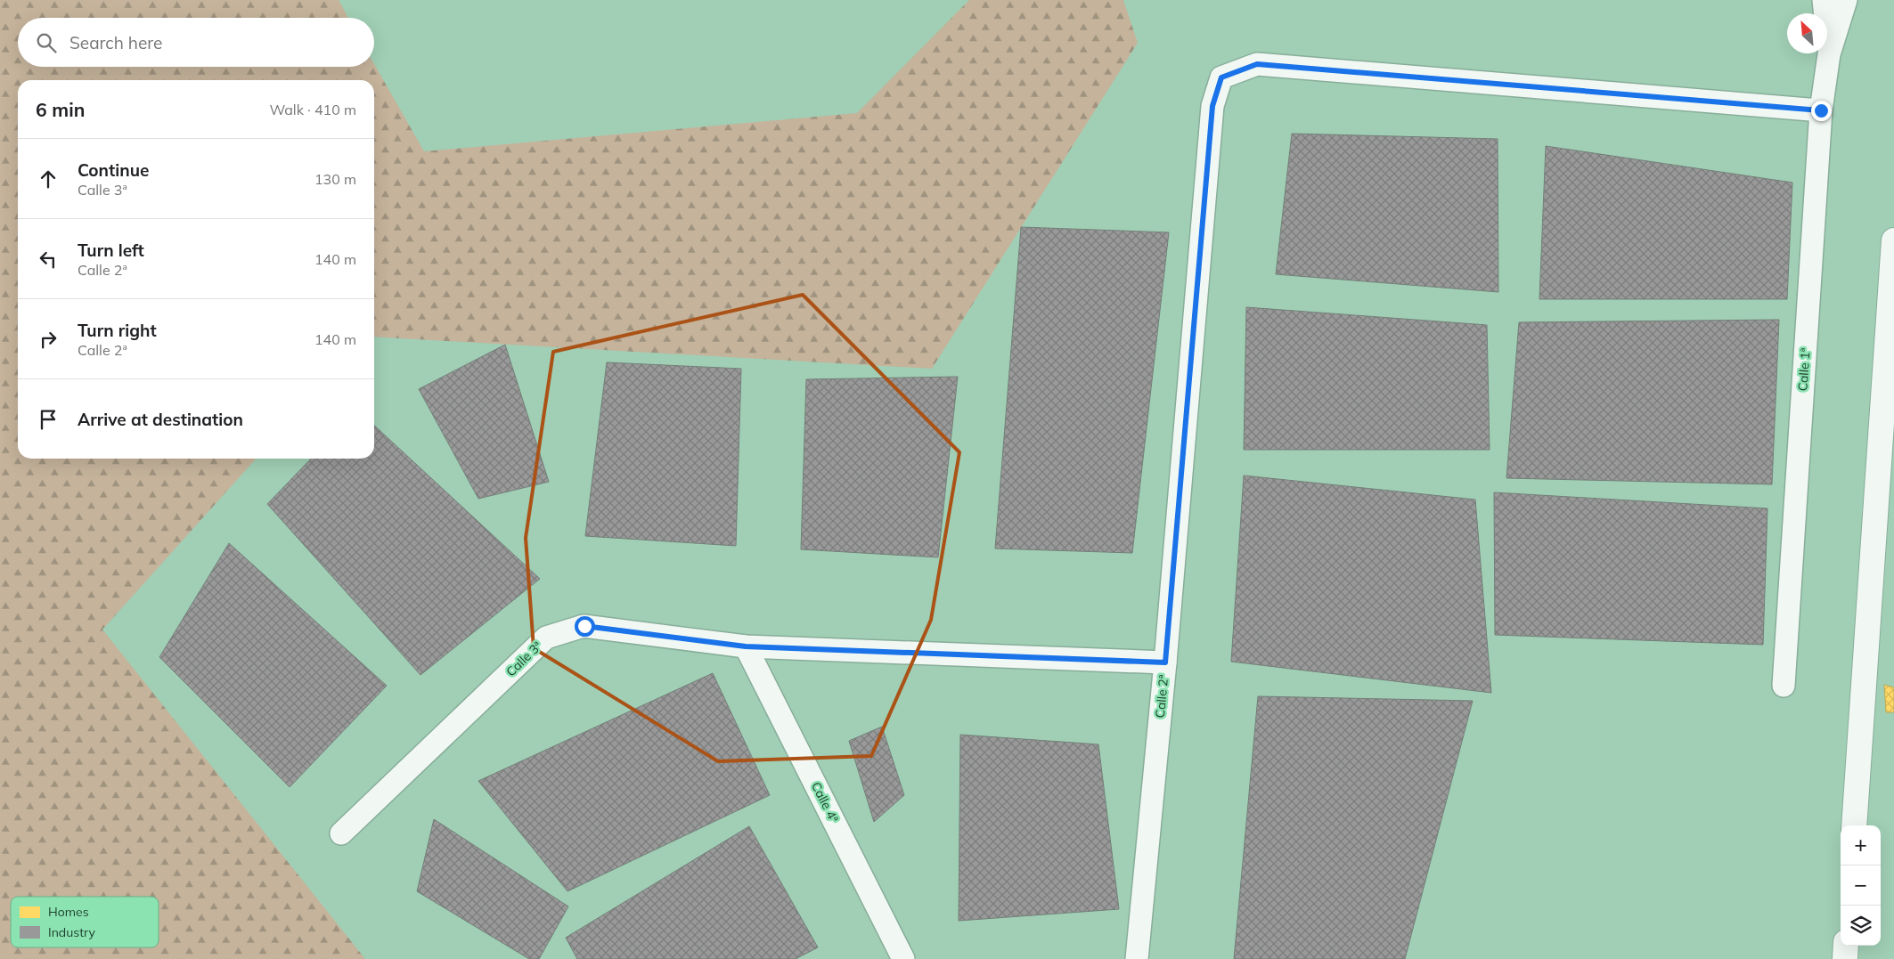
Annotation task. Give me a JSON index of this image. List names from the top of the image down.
{
  "streets": {
    "street": [
      "Calle 1ª",
      "Calle 3ª",
      "Calle 2ª",
      "Calle 4ª"
    ]
  },
  "crossings": [
    ["Calle 1ª", "Calle 2ª"],
    ["Calle 3ª", "Calle 2ª"],
    ["Calle 3ª", "Calle 4ª"]
  ],
  "legend": ["Homes", "Industry"],
  "north": "top left",
  "page": {
    "search": "Search here",
    "heading": ["6 min", "Walk · 410 m"],
    "list": [
      ["Continue", "Calle 3ª", "130 m"],
      ["Turn left", "Calle 2ª", "140 m"],
      ["Turn right", "Calle 2ª", "140 m"],
      "Arrive at destination"
    ],
    "map_buttons": ["+", "−"]
  }
}
